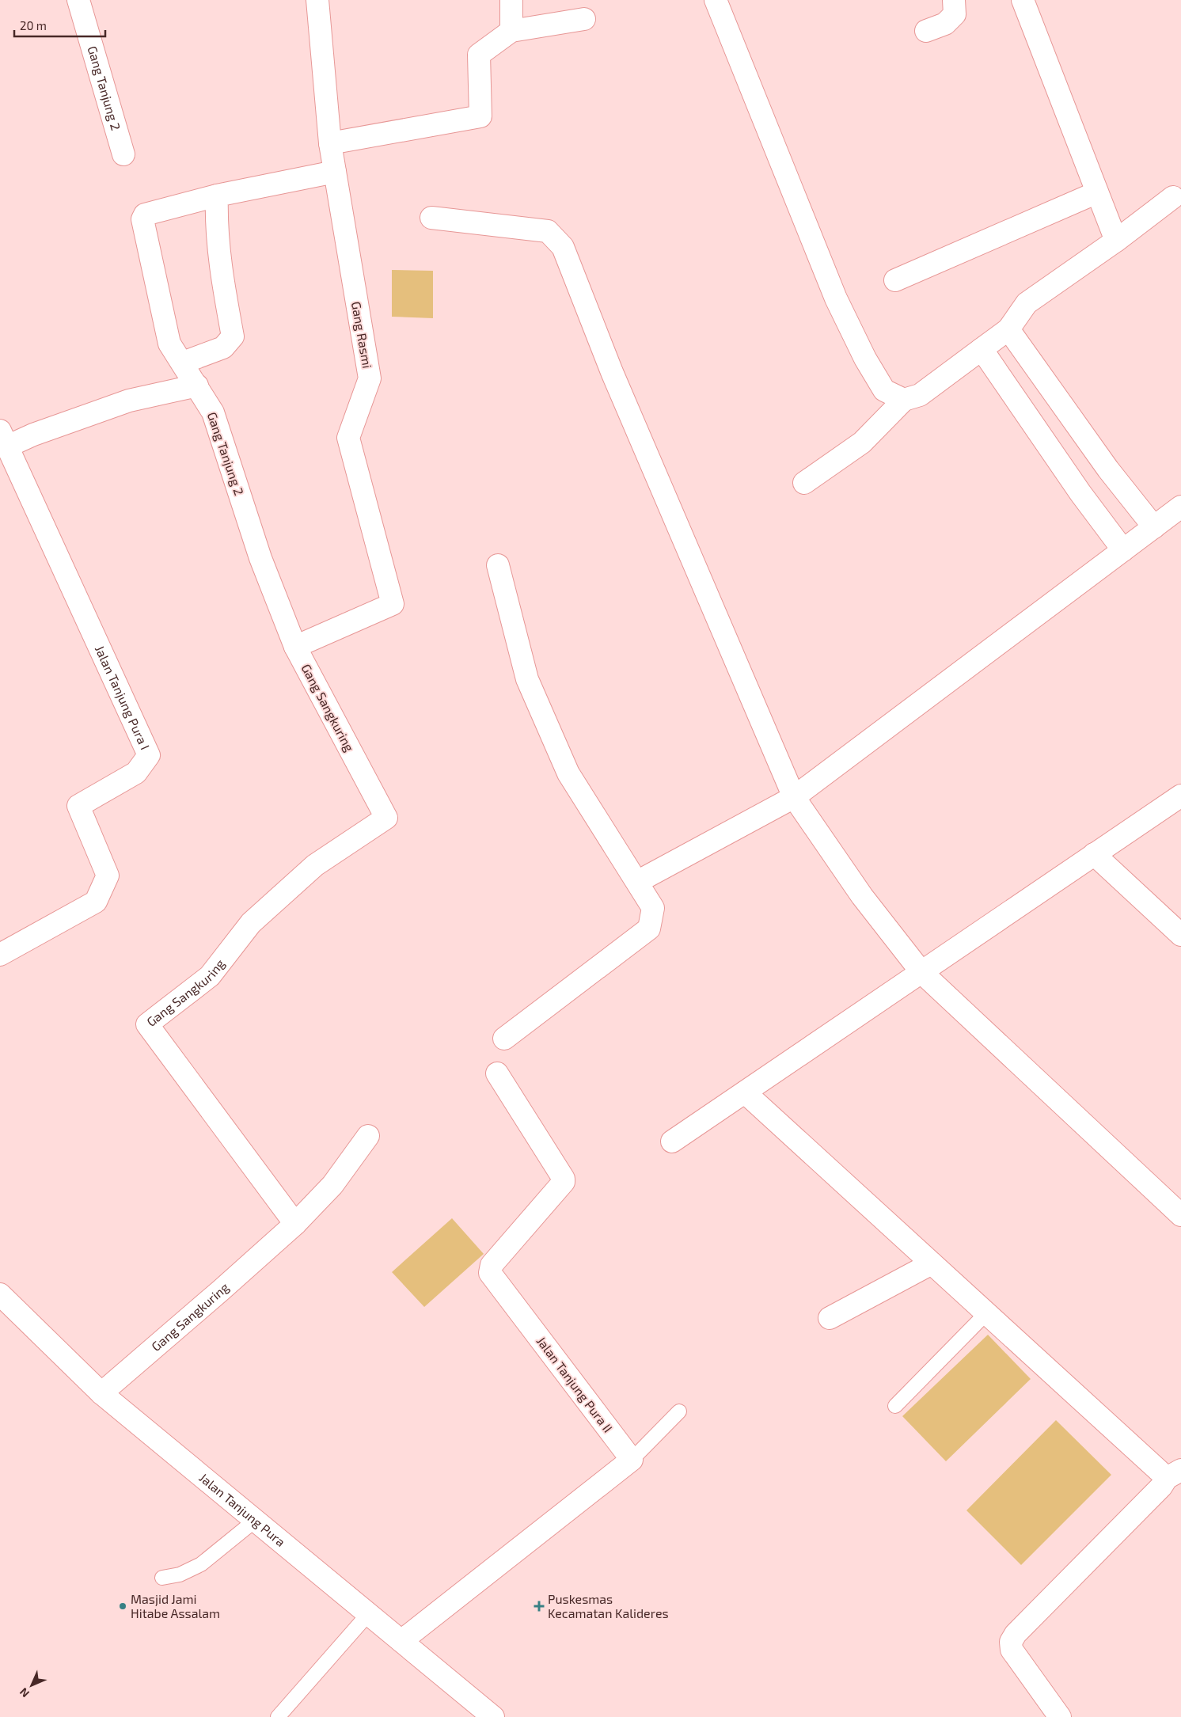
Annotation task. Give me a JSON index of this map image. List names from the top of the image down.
{
  "streets": {
    "street": [
      "Gang Tanjung 2",
      "Gang Rasmi",
      "Jalan Tanjung Pura I",
      "Gang Sangkuring",
      "Jalan Tanjung Pura II",
      "Jalan Tanjung Pura"
    ]
  },
  "crossings": [
    ["Gang Tanjung 2", "Gang Rasmi"],
    ["Gang Tanjung 2", "Gang Sangkuring"],
    ["Gang Rasmi", "Gang Sangkuring"],
    ["Gang Sangkuring", "Jalan Tanjung Pura"]
  ],
  "places": {
    "other": ["Masjid Jami Hitabe Assalam"],
    "health": ["Puskesmas Kecamatan Kalideres"]
  },
  "scale_bar": "20 m",
  "north": "bottom left"
}
